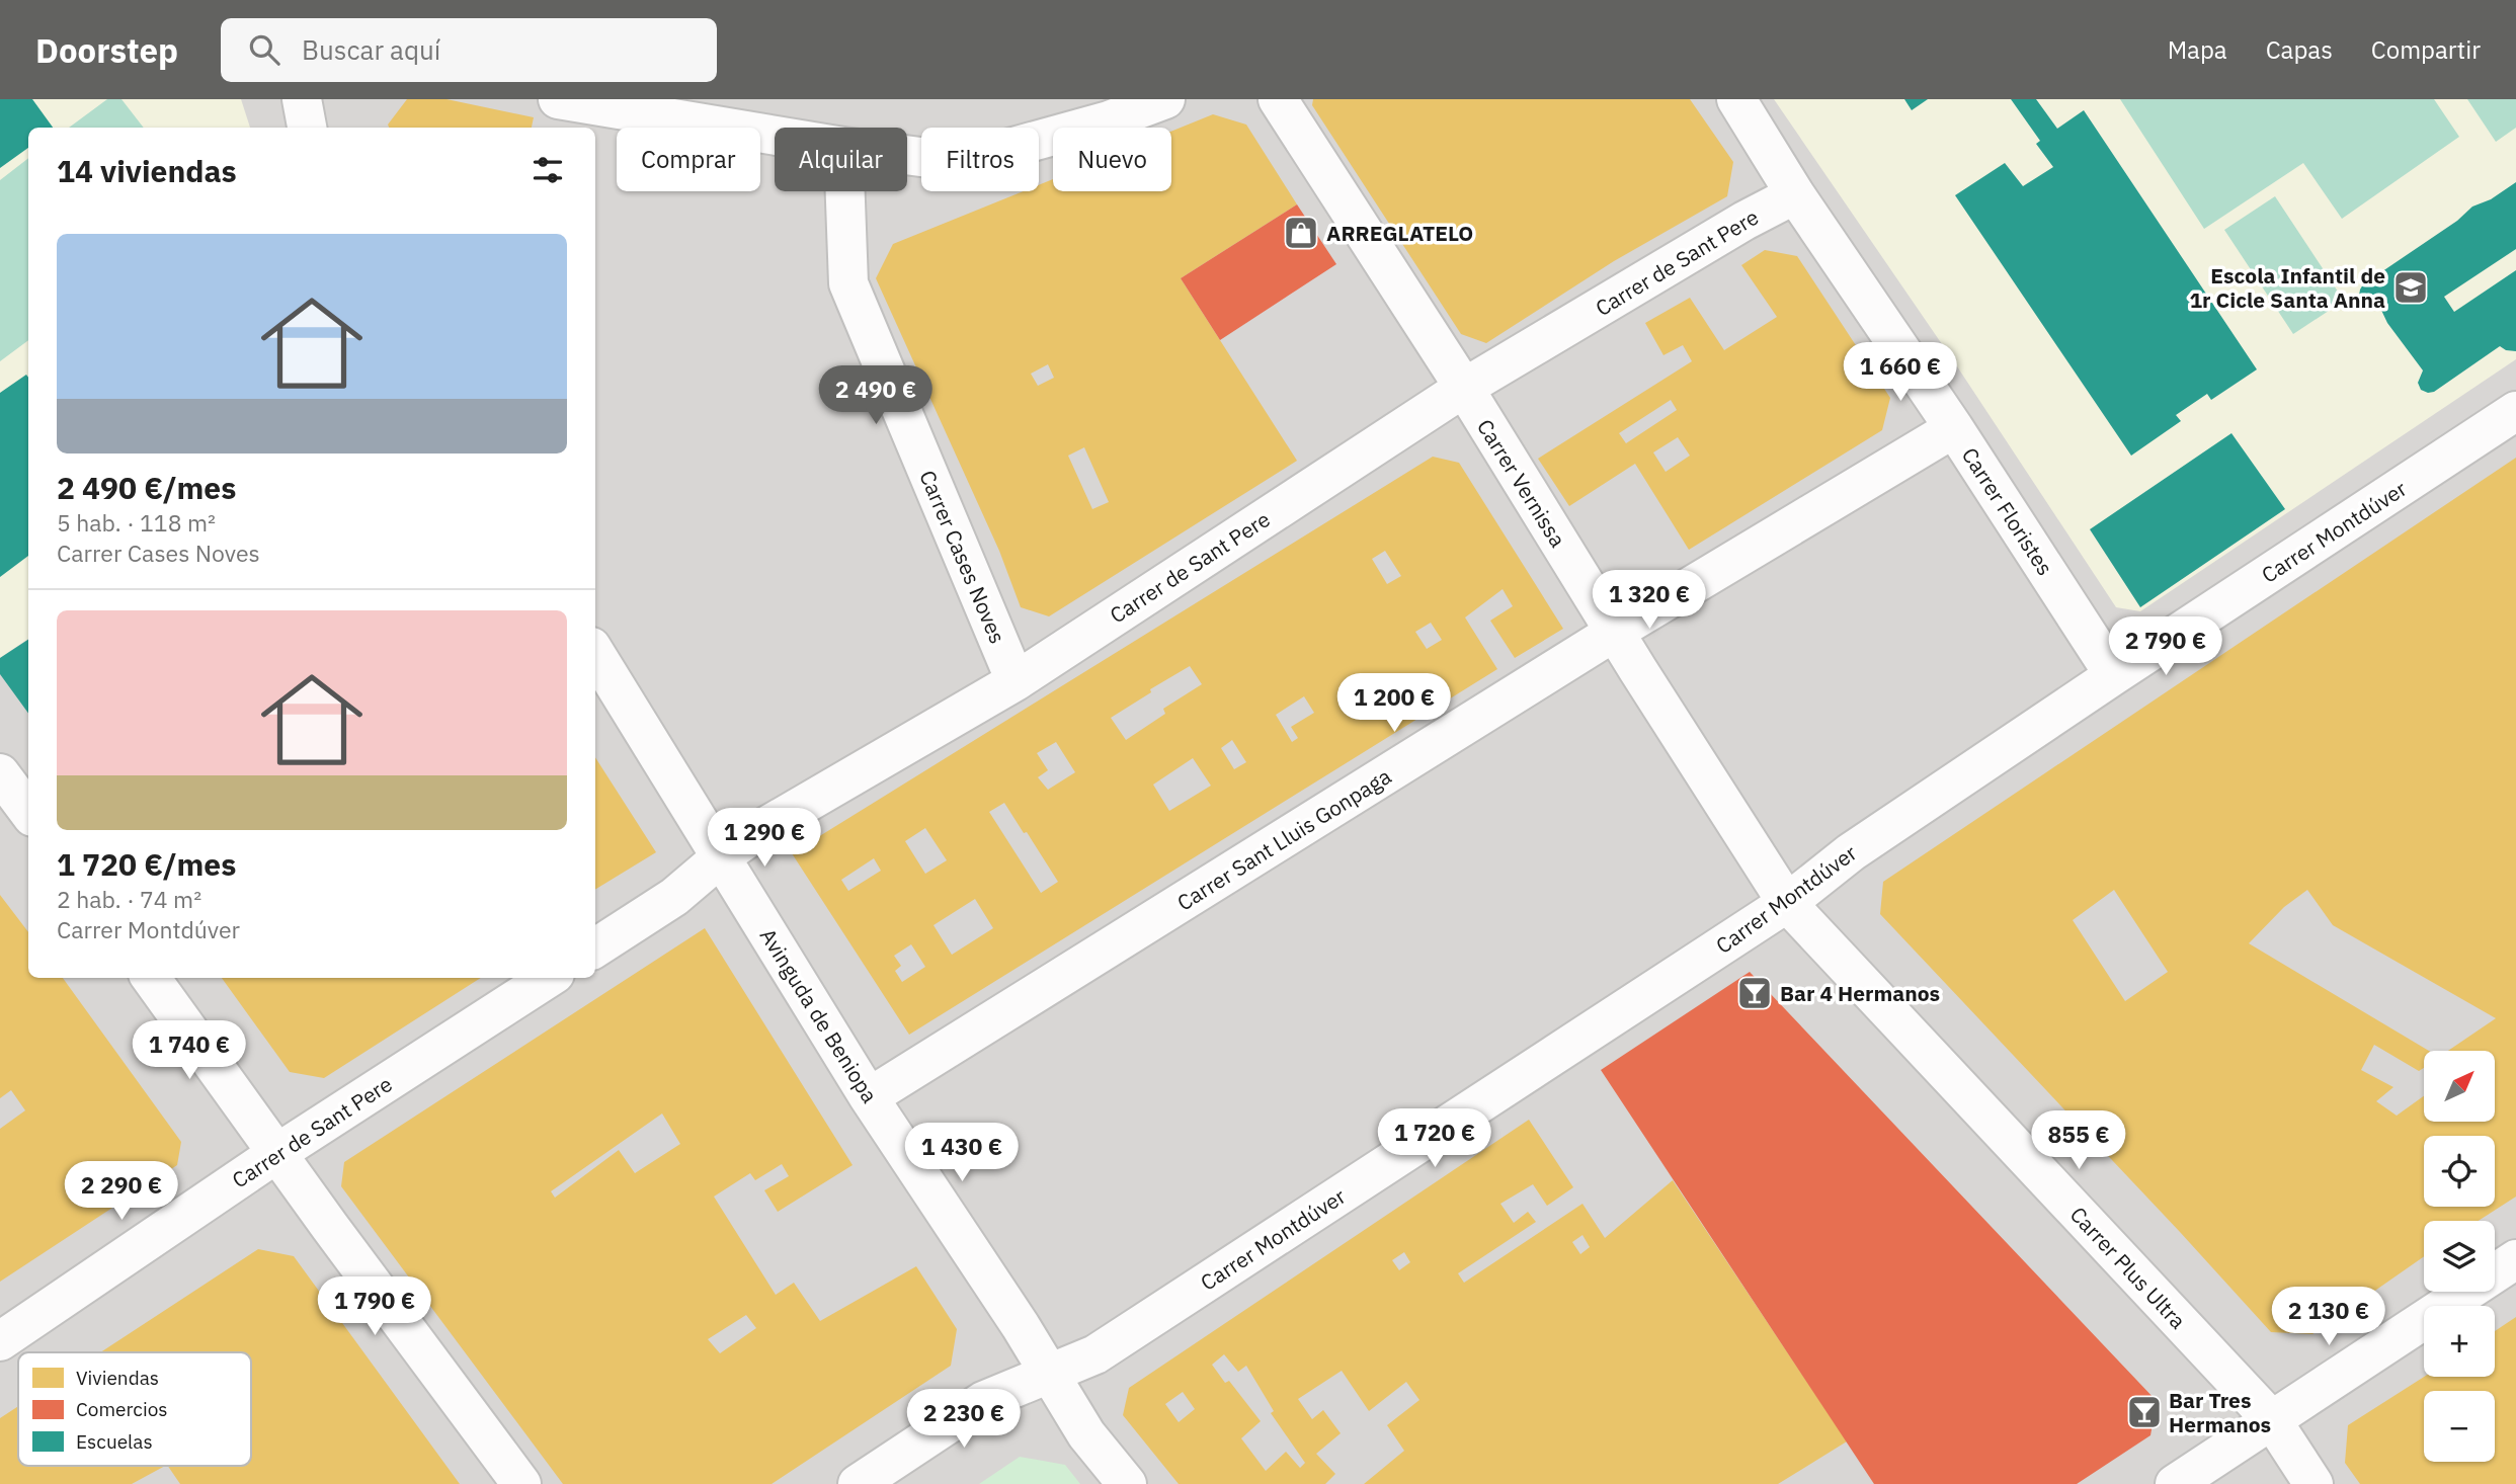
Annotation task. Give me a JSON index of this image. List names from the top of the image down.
{
  "streets": {
    "street": [
      "Carrer de Sant Pere",
      "Carrer Vernissa",
      "Carrer Floristes",
      "Carrer Montdúver",
      "Carrer Cases Noves",
      "Carrer Sant Lluis Gonpaga",
      "Avinguda de Beniopa",
      "Carrer Plus Ultra"
    ]
  },
  "crossings": [
    ["Carrer de Sant Pere", "Carrer Vernissa"],
    ["Carrer de Sant Pere", "Carrer Floristes"],
    ["Carrer de Sant Pere", "Carrer Cases Noves"],
    ["Carrer de Sant Pere", "Avinguda de Beniopa"],
    ["Carrer Vernissa", "Carrer Montdúver"],
    ["Carrer Vernissa", "Carrer Sant Lluis Gonpaga"],
    ["Carrer Vernissa", "Carrer Plus Ultra"],
    ["Carrer Floristes", "Carrer Montdúver"],
    ["Carrer Floristes", "Carrer Sant Lluis Gonpaga"],
    ["Carrer Montdúver", "Avinguda de Beniopa"],
    ["Carrer Montdúver", "Carrer Plus Ultra"],
    ["Carrer Sant Lluis Gonpaga", "Avinguda de Beniopa"]
  ],
  "places": {
    "shop": ["ARREGLATELO"],
    "school or university": ["Escola Infantil de 1r Cicle Santa Anna"],
    "bar": ["Bar 4 Hermanos", "Bar Tres Hermanos"]
  },
  "legend": ["Viviendas", "Comercios", "Escuelas"],
  "north": "top right",
  "page": {
    "header": "Doorstep",
    "search": "Buscar aquí",
    "nav": ["Mapa", "Capas", "Compartir"],
    "chip": [
      "Comprar",
      "Alquilar",
      "Filtros",
      "Nuevo"
    ],
    "heading": "14 viviendas",
    "list": [
      {
        "name": "2 490 €/mes",
        "note": "5 hab. · 118 m² · Carrer Cases Noves"
      },
      {
        "name": "1 720 €/mes",
        "note": "2 hab. · 74 m² · Carrer Montdúver"
      }
    ],
    "price": [
      "1 660 €",
      "2 490 €",
      "1 320 €",
      "2 790 €",
      "1 200 €",
      "1 290 €",
      "1 740 €",
      "1 720 €",
      "855 €",
      "1 430 €",
      "2 290 €",
      "1 790 €",
      "2 130 €",
      "2 230 €"
    ],
    "map_buttons": ["+", "−"]
  }
}
